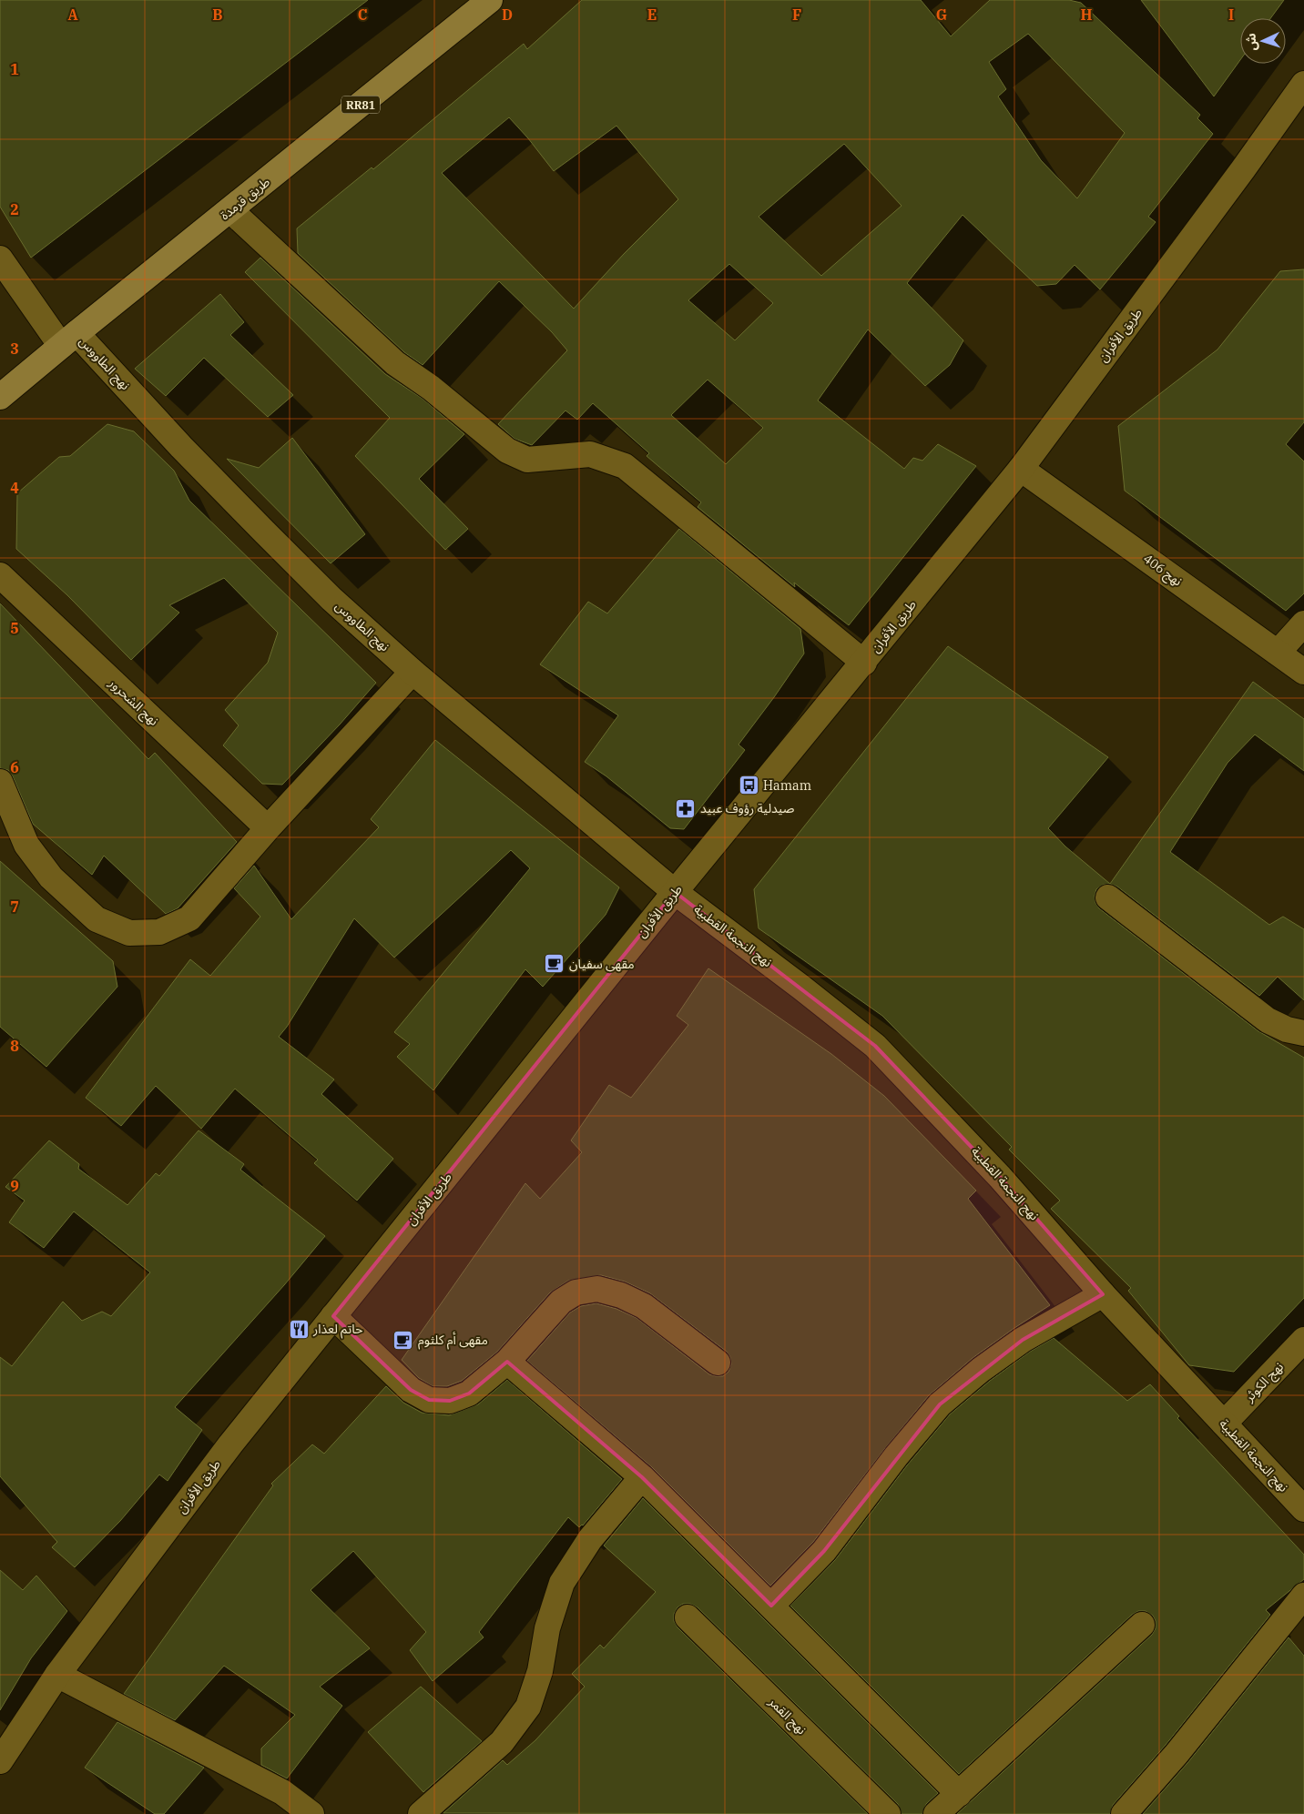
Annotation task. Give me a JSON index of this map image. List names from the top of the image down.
{
  "streets": {
    "main road": ["RR81", "طريق قرمدة"],
    "street": [
      "طريق الأفران",
      "نهج الطاووس",
      "نهج 406",
      "نهج الشحرور",
      "نهج النجمة القطبية",
      "نهج الكوثر",
      "نهج القمر"
    ]
  },
  "crossings": [
    ["طريق قرمدة", "نهج الطاووس"],
    ["طريق الأفران", "نهج الطاووس"],
    ["طريق الأفران", "نهج 406"],
    ["طريق الأفران", "نهج النجمة القطبية"],
    ["نهج الطاووس", "نهج النجمة القطبية"],
    ["نهج النجمة القطبية", "نهج الكوثر"]
  ],
  "places": {
    "bus stop": ["Hamam"],
    "pharmacy": ["صيدلية رؤوف عبيد"],
    "cafe": ["مقهى سفيان", "مقهى أم كلثوم"],
    "restaurant": ["حاتم لعذار"]
  },
  "north": "left",
  "grid": {
    "columns": [
      "A",
      "B",
      "C",
      "D",
      "E",
      "F",
      "G",
      "H",
      "I"
    ],
    "rows": [
      "1",
      "2",
      "3",
      "4",
      "5",
      "6",
      "7",
      "8",
      "9"
    ]
  }
}
